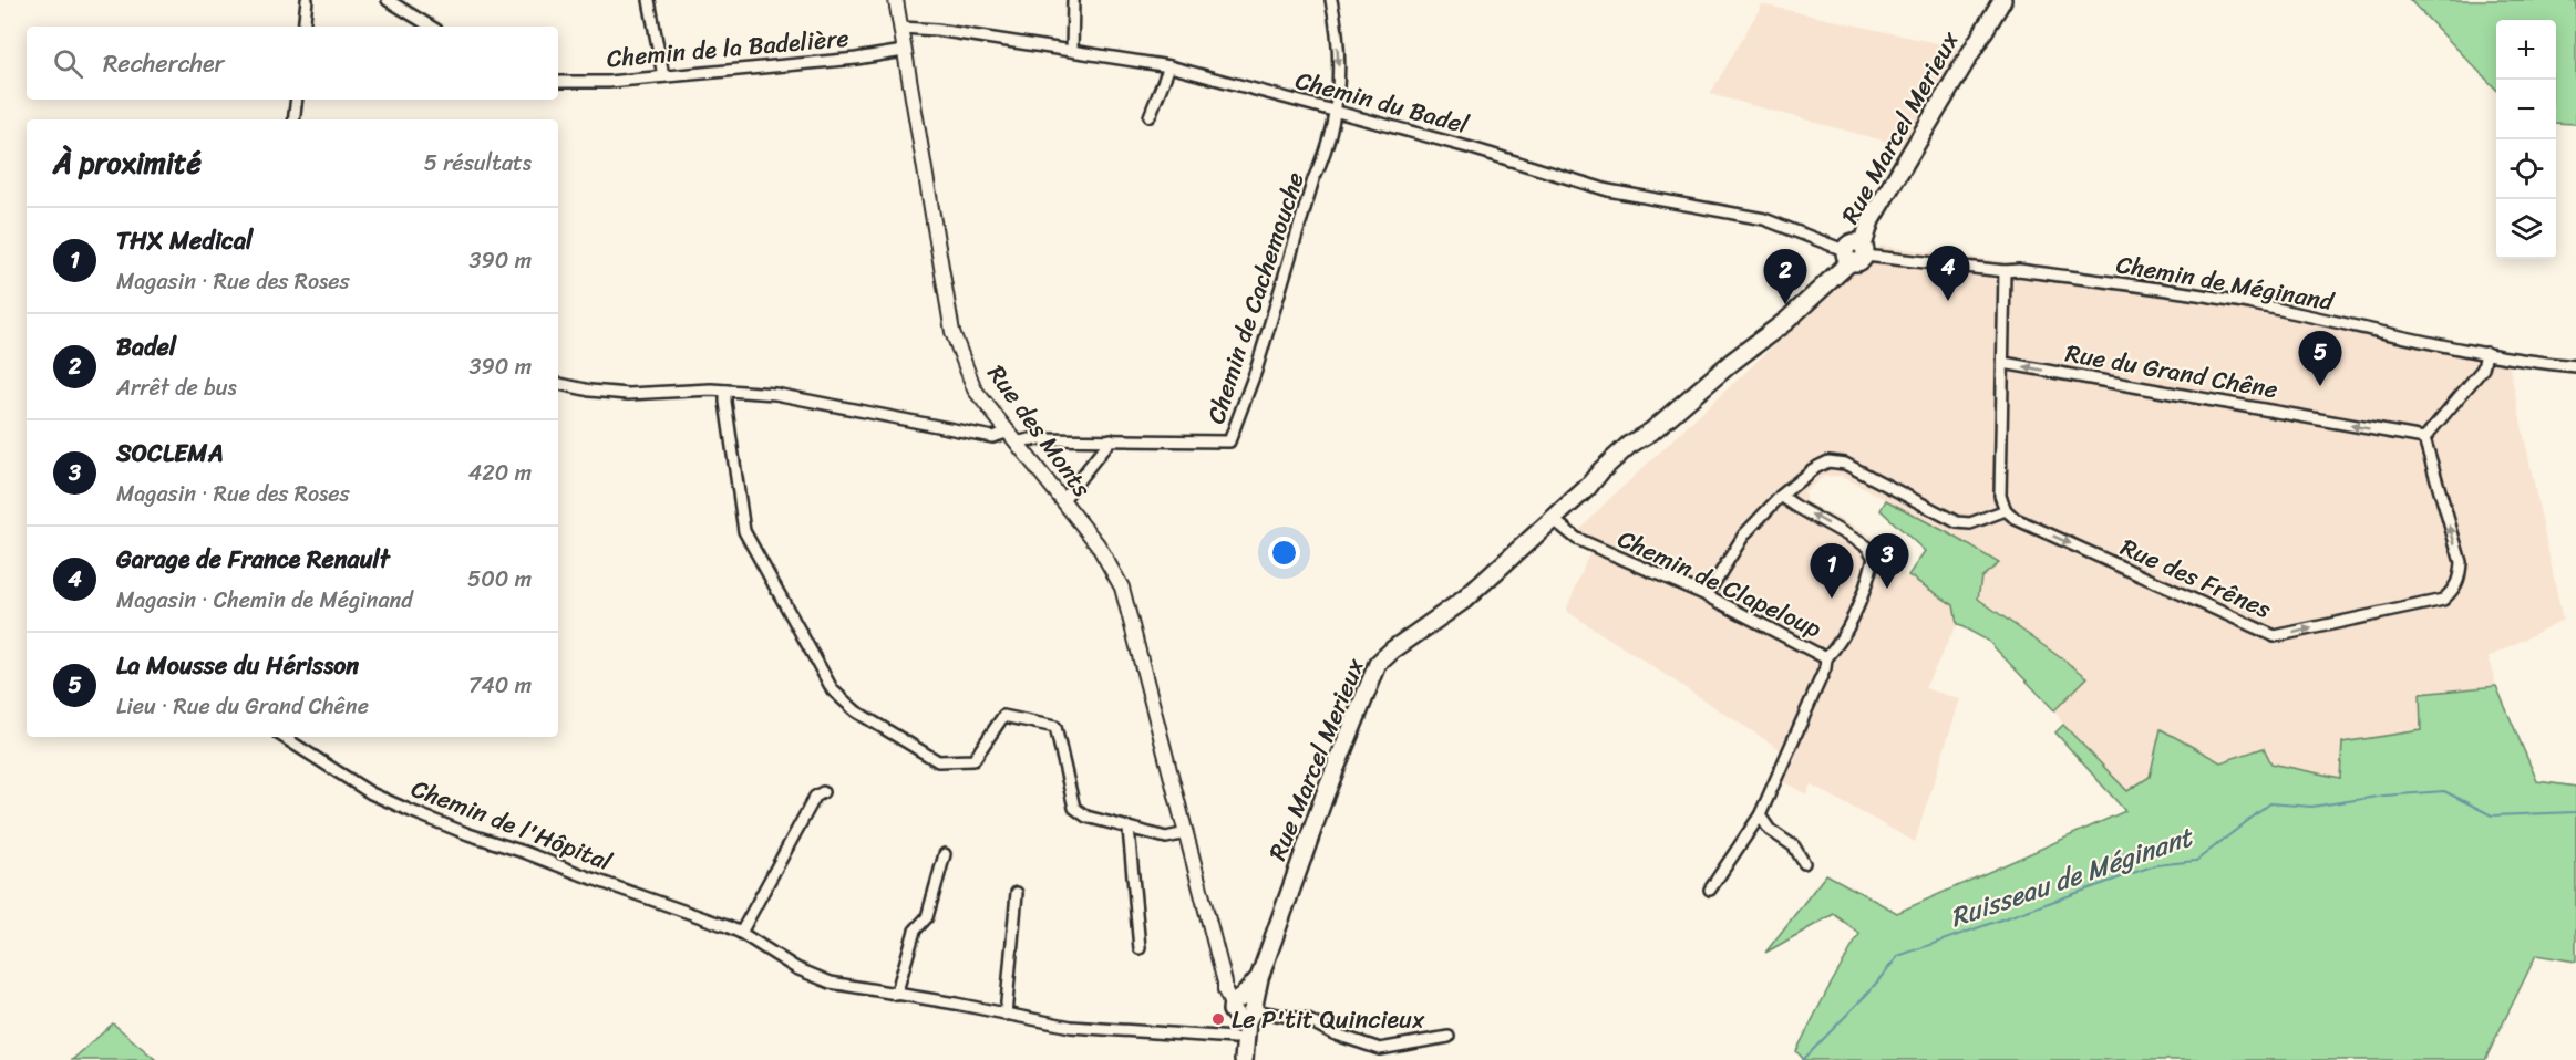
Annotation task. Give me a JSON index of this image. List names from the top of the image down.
{
  "streets": {
    "main road": ["Rue Marcel Merieux"],
    "street": [
      "Chemin de la Badelière",
      "Chemin du Badel",
      "Chemin de Méginand",
      "Chemin de Cachemouche",
      "Rue du Grand Chêne",
      "Rue des Monts",
      "Rue des Frênes",
      "Chemin de Clapeloup",
      "Chemin de l'Hôpital"
    ]
  },
  "crossings": [
    ["Chemin de la Badelière", "Rue des Monts"],
    ["Chemin du Badel", "Rue Marcel Merieux"],
    ["Chemin du Badel", "Chemin de Méginand"],
    ["Chemin du Badel", "Chemin de Cachemouche"],
    ["Chemin du Badel", "Rue des Monts"],
    ["Rue Marcel Merieux", "Chemin de Méginand"],
    ["Rue Marcel Merieux", "Rue des Monts"],
    ["Rue Marcel Merieux", "Chemin de Clapeloup"],
    ["Rue Marcel Merieux", "Chemin de l'Hôpital"],
    ["Chemin de Cachemouche", "Rue des Monts"],
    ["Rue du Grand Chêne", "Rue des Frênes"]
  ],
  "one_way": ["Rue du Grand Chêne"],
  "water": ["Ruisseau de Méginant"],
  "places": ["Le P'tit Quincieux"],
  "page": {
    "map_buttons": ["+", "−"],
    "search": "Rechercher",
    "heading": ["À proximité", "5 résultats"],
    "list": [
      {
        "mark": "1",
        "name": "THX Medical",
        "note": "Magasin · Rue des Roses",
        "value": "390 m"
      },
      {
        "mark": "2",
        "name": "Badel",
        "note": "Arrêt de bus",
        "value": "390 m"
      },
      {
        "mark": "3",
        "name": "SOCLEMA",
        "note": "Magasin · Rue des Roses",
        "value": "420 m"
      },
      {
        "mark": "4",
        "name": "Garage de France Renault",
        "note": "Magasin · Chemin de Méginand",
        "value": "500 m"
      },
      {
        "mark": "5",
        "name": "La Mousse du Hérisson",
        "note": "Lieu · Rue du Grand Chêne",
        "value": "740 m"
      }
    ],
    "pins": [
      "4",
      "2",
      "5",
      "3",
      "1"
    ]
  }
}
